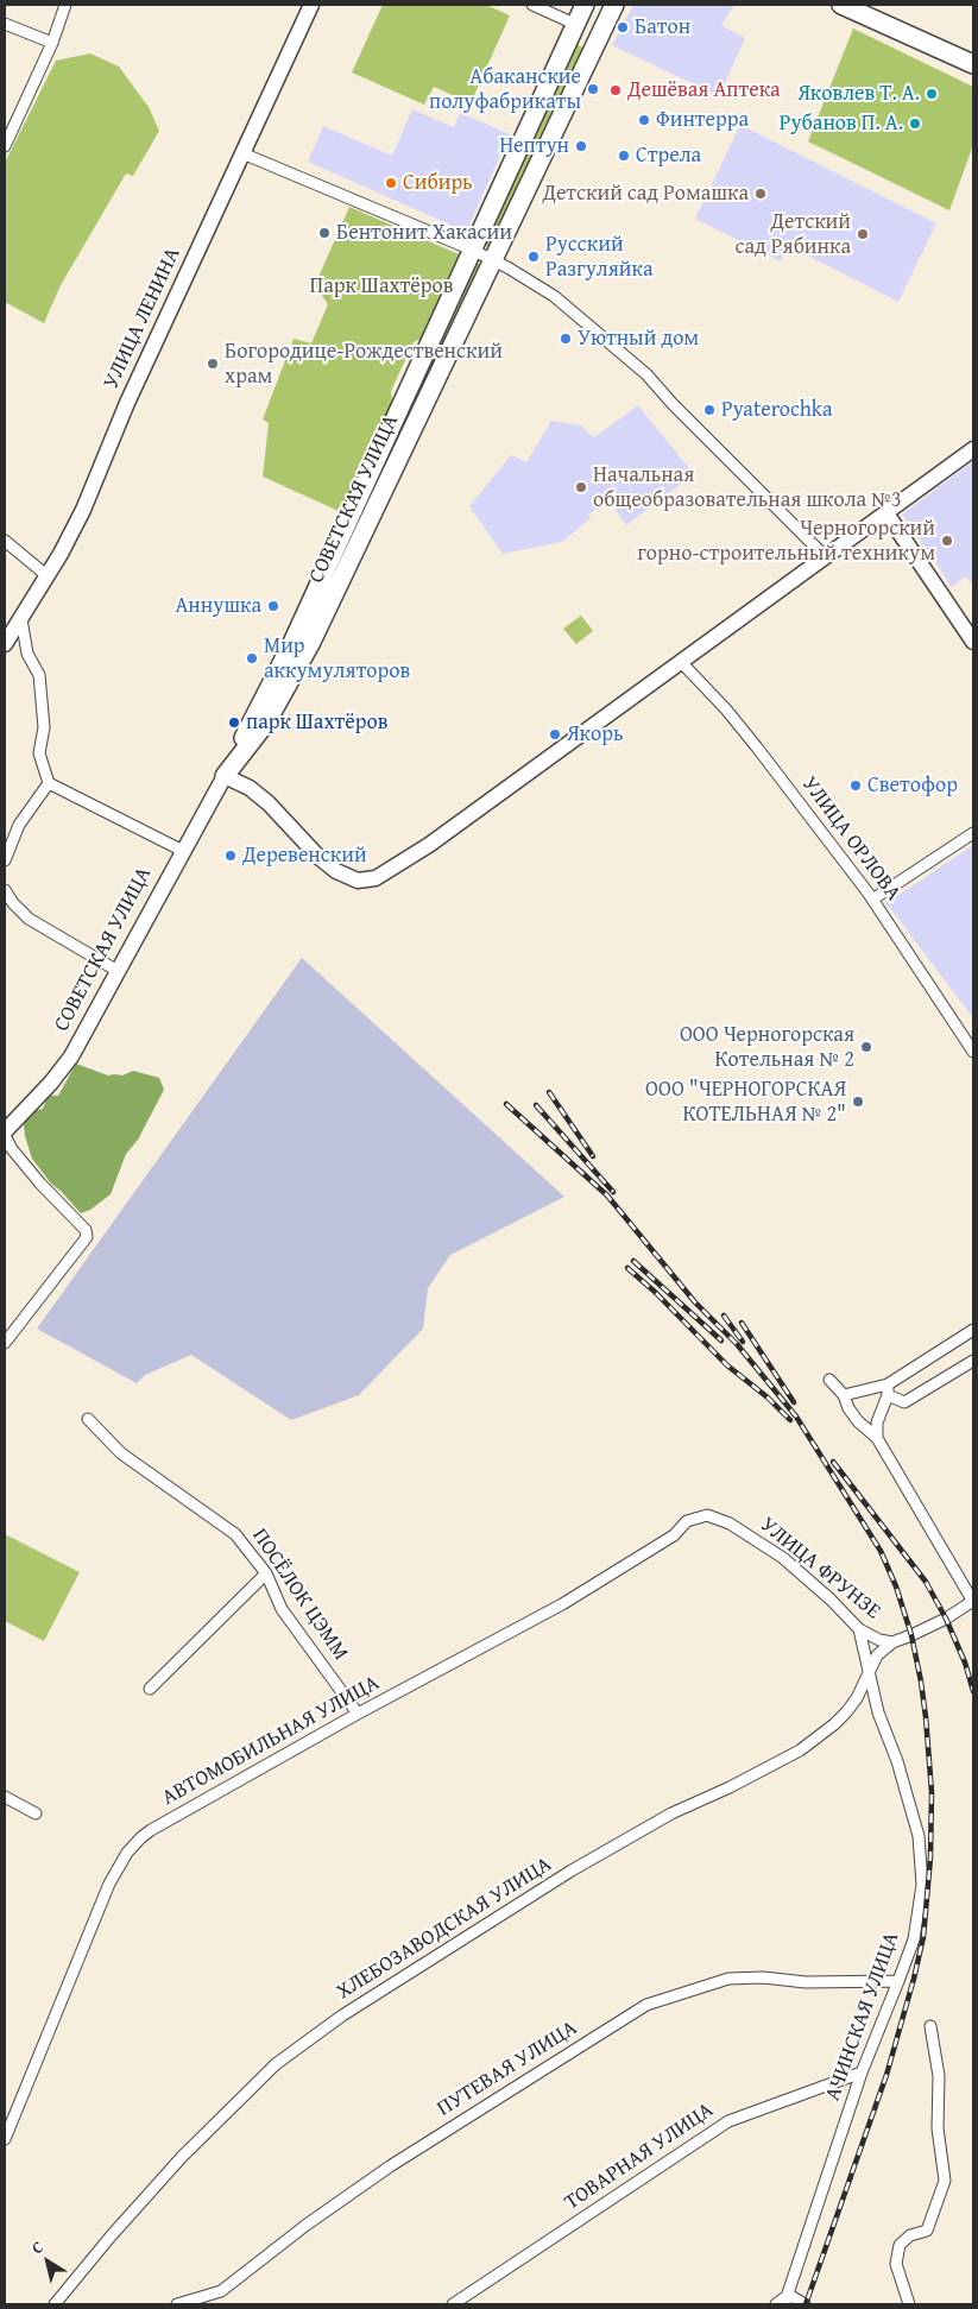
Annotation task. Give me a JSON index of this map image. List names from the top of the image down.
{
  "streets": {
    "main road": ["УЛИЦА ЛЕНИНА", "СОВЕТСКАЯ УЛИЦА"],
    "street": [
      "УЛИЦА ОРЛОВА",
      "УЛИЦА ФРУНЗЕ",
      "ПОСЁЛОК ЦЭММ",
      "АВТОМОБИЛЬНАЯ УЛИЦА",
      "ХЛЕБОЗАВОДСКАЯ УЛИЦА",
      "АЧИНСКАЯ УЛИЦА",
      "ПУТЕВАЯ УЛИЦА",
      "ТОВАРНАЯ УЛИЦА"
    ]
  },
  "crossings": [
    ["УЛИЦА ФРУНЗЕ", "АВТОМОБИЛЬНАЯ УЛИЦА"],
    ["УЛИЦА ФРУНЗЕ", "ХЛЕБОЗАВОДСКАЯ УЛИЦА"],
    ["УЛИЦА ФРУНЗЕ", "АЧИНСКАЯ УЛИЦА"],
    ["ПОСЁЛОК ЦЭММ", "АВТОМОБИЛЬНАЯ УЛИЦА"],
    ["ХЛЕБОЗАВОДСКАЯ УЛИЦА", "АЧИНСКАЯ УЛИЦА"],
    ["АЧИНСКАЯ УЛИЦА", "ПУТЕВАЯ УЛИЦА"],
    ["АЧИНСКАЯ УЛИЦА", "ТОВАРНАЯ УЛИЦА"]
  ],
  "parks": ["Парк Шахтёров"],
  "places": [
    "Батон",
    "Абаканские полуфабрикаты",
    "Дешёвая Аптека",
    "Яковлев Т. А.",
    "Финтерра",
    "Рубанов П. А.",
    "Нептун",
    "Стрела",
    "Сибирь",
    "Детский сад Ромашка",
    "Бентонит Хакасии",
    "Детский сад Рябинка",
    "Русский Разгуляйка",
    "Уютный дом",
    "Богородице-Рождественский храм",
    "Pyaterochka",
    "Начальная общеобразовательная школа №3",
    "Черногорский горно-строительный техникум",
    "Аннушка",
    "Мир аккумуляторов",
    "парк Шахтёров",
    "Якорь",
    "Светофор",
    "Деревенский",
    "ООО Черногорская Котельная № 2",
    "ООО \"ЧЕРНОГОРСКАЯ КОТЕЛЬНАЯ № 2\""
  ],
  "north": "top left"
}
